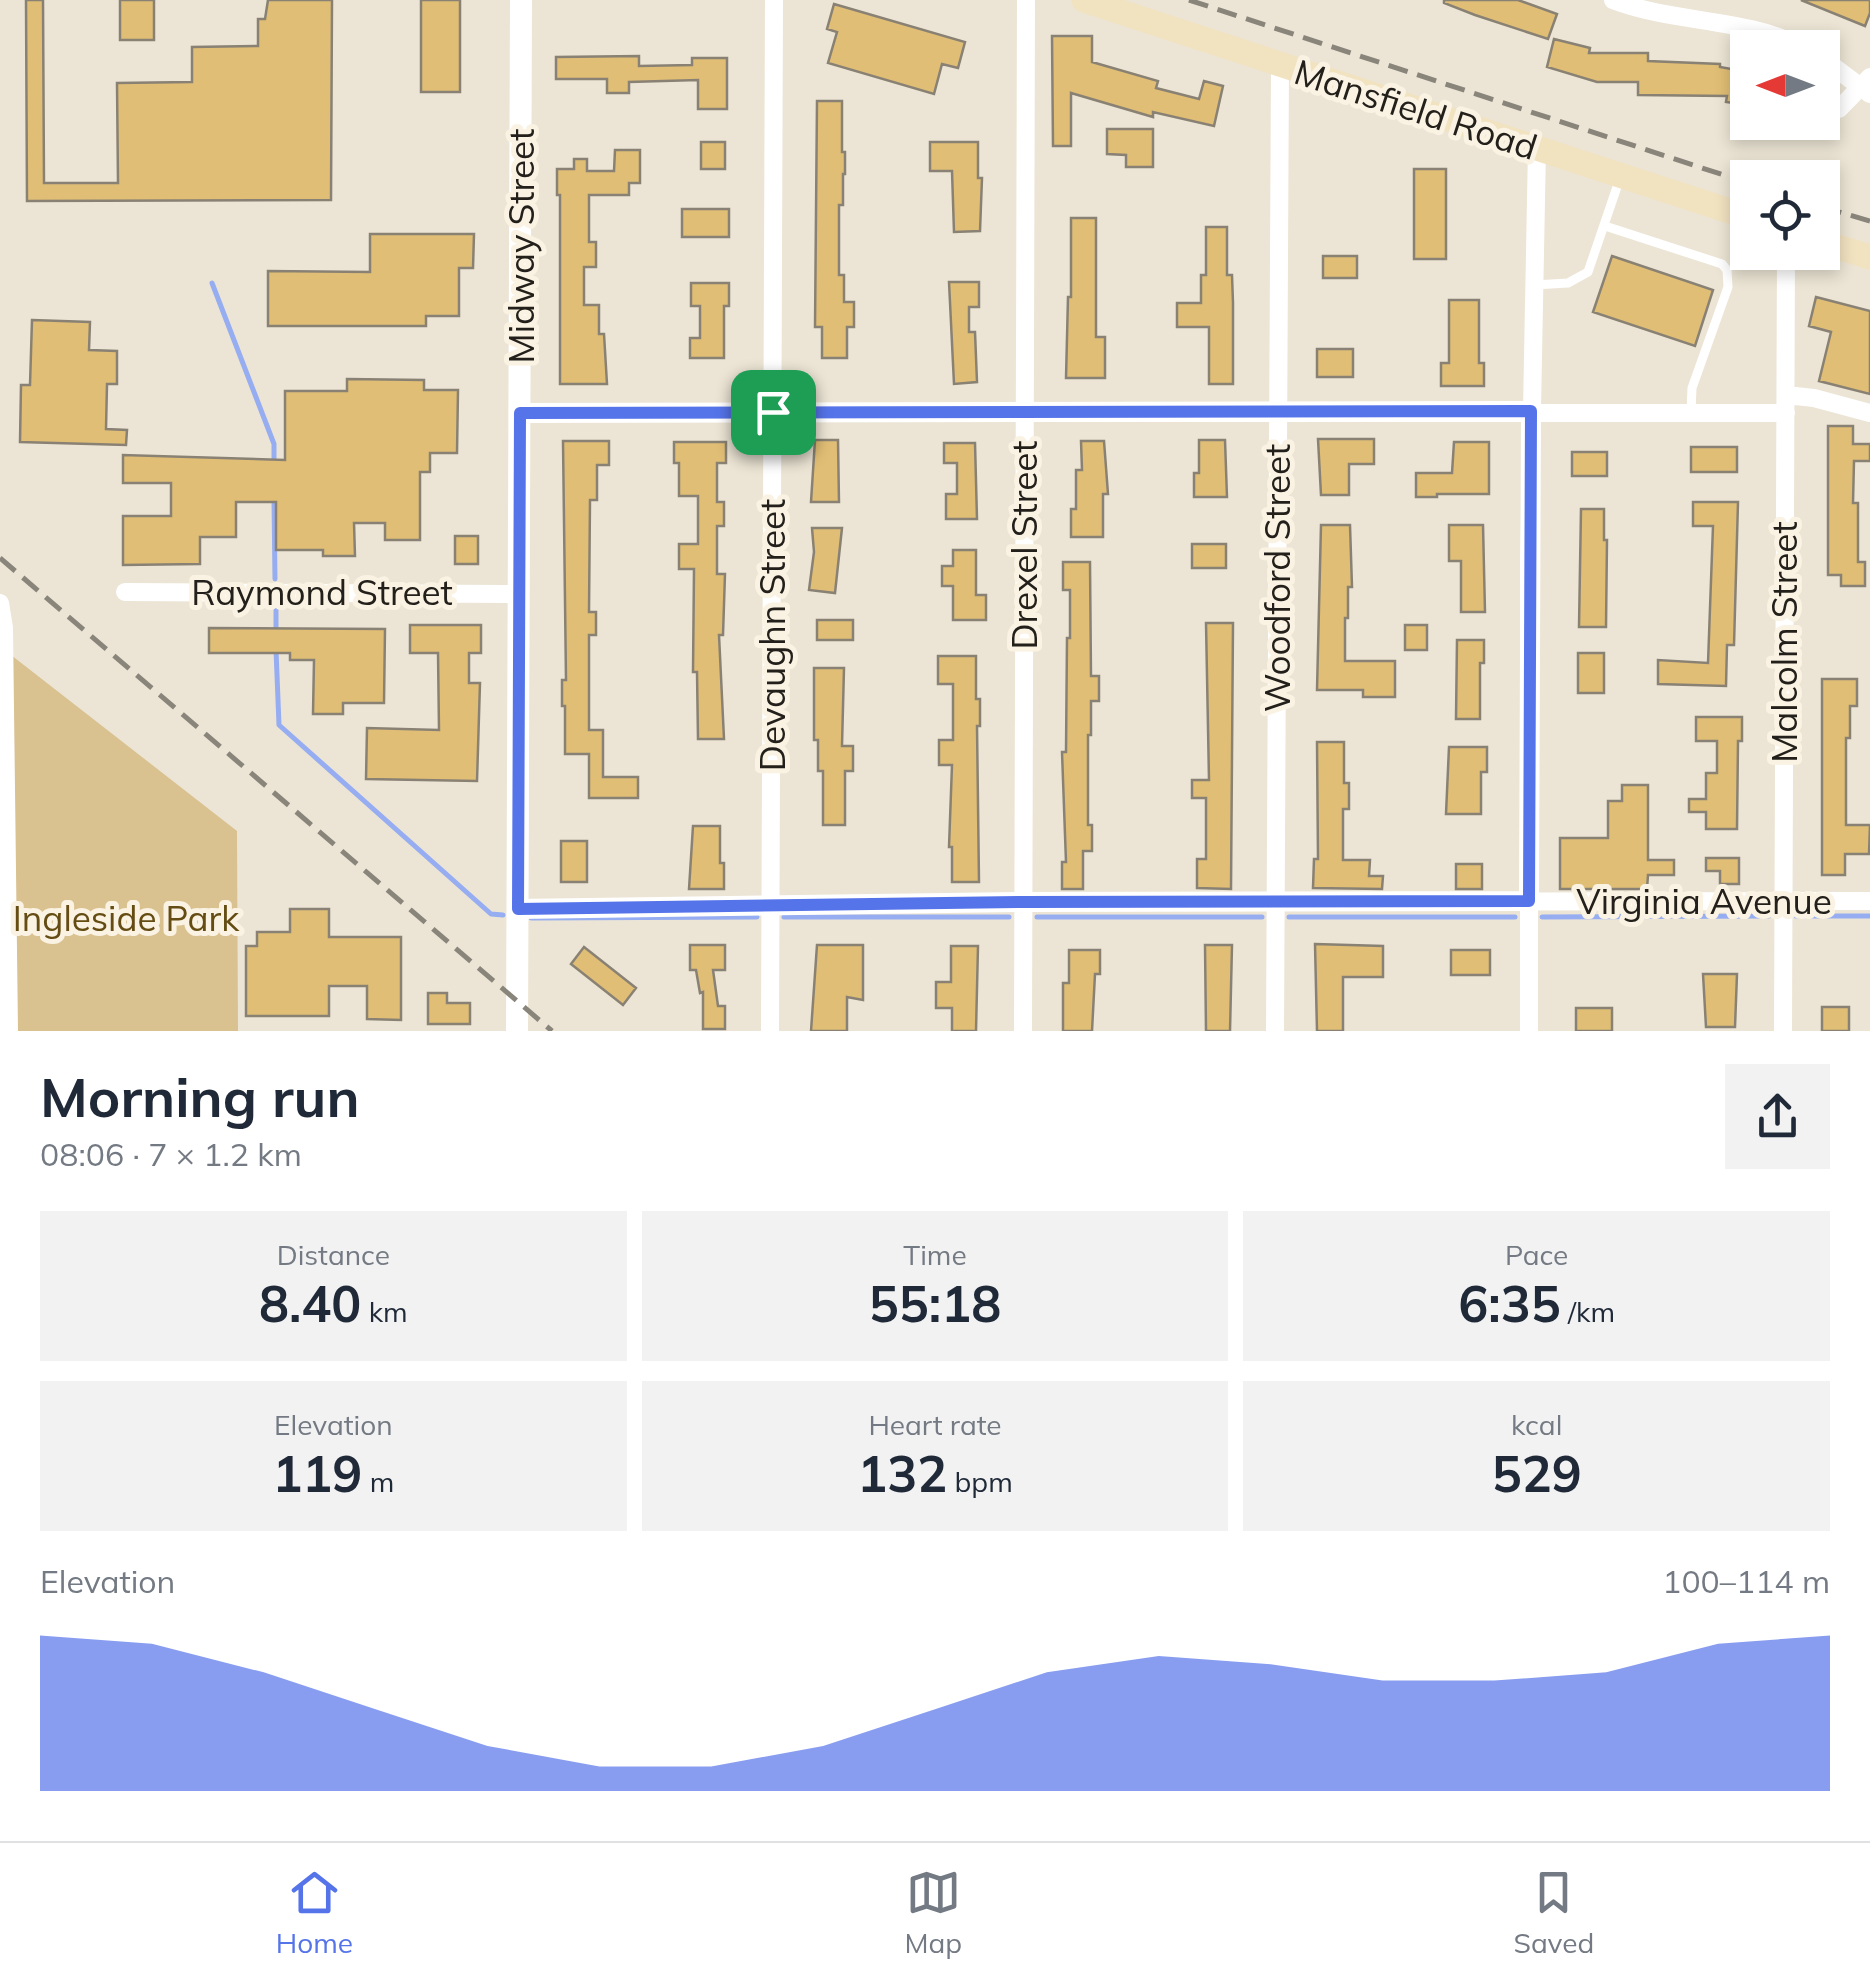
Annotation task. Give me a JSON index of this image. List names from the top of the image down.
{
  "streets": {
    "main road": ["Mansfield Road"],
    "street": [
      "Midway Street",
      "Drexel Street",
      "Woodford Street",
      "Raymond Street",
      "Devaughn Street",
      "Malcolm Street",
      "Virginia Avenue"
    ]
  },
  "crossings": [
    ["Mansfield Road", "Woodford Street"],
    ["Midway Street", "Raymond Street"],
    ["Midway Street", "Virginia Avenue"],
    ["Drexel Street", "Virginia Avenue"],
    ["Woodford Street", "Virginia Avenue"],
    ["Devaughn Street", "Virginia Avenue"],
    ["Malcolm Street", "Virginia Avenue"]
  ],
  "parks": ["Ingleside Park"],
  "north": "left",
  "page": {
    "heading": ["Morning run", "08:06 · 7 × 1.2 km"],
    "stats": [
      ["Distance", "8.40 km"],
      ["Time", "55:18"],
      ["Pace", "6:35 /km"],
      ["Elevation", "119 m"],
      ["Heart rate", "132 bpm"],
      ["kcal", "529"]
    ],
    "chart": ["Elevation", "100–114 m"],
    "tabs": ["Home", "Map", "Saved"]
  }
}
